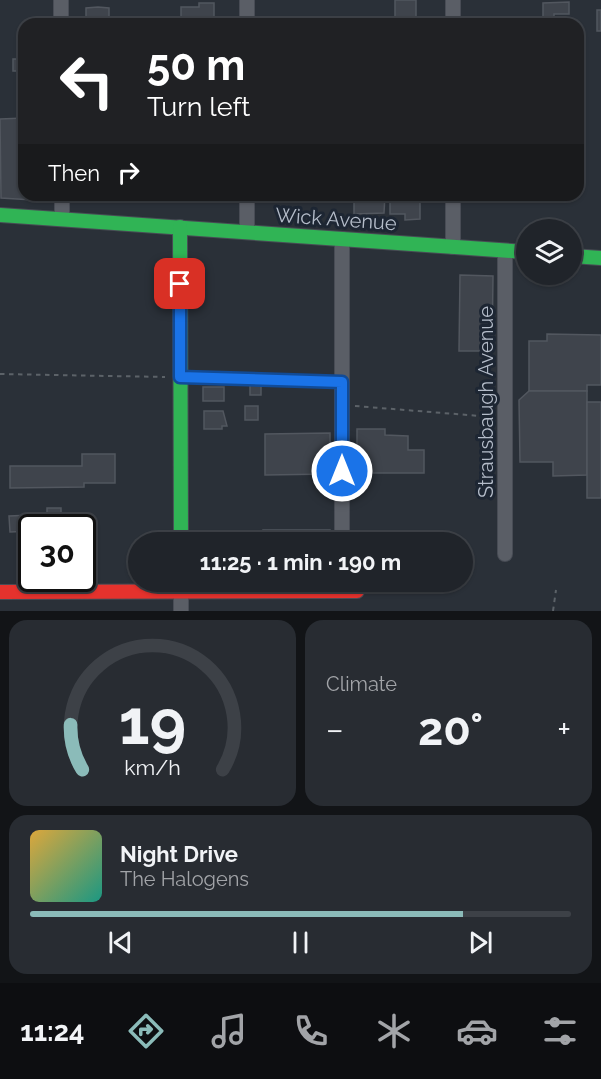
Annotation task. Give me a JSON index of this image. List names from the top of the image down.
{
  "streets": {
    "street": ["Wick Avenue", "Strausbaugh Avenue"]
  },
  "crossings": [
    ["Wick Avenue", "Strausbaugh Avenue"]
  ],
  "page": {
    "turn": ["50 m", "Turn left"],
    "then": "Then",
    "limit": "30",
    "trip": "11:25 · 1 min · 190 m",
    "tile": "Climate",
    "heat": ["−", "20°", "+"],
    "song": ["Night Drive", "The Halogens"],
    "tabs": "11:24",
    "gauge": ["19", "km/h"]
  }
}
